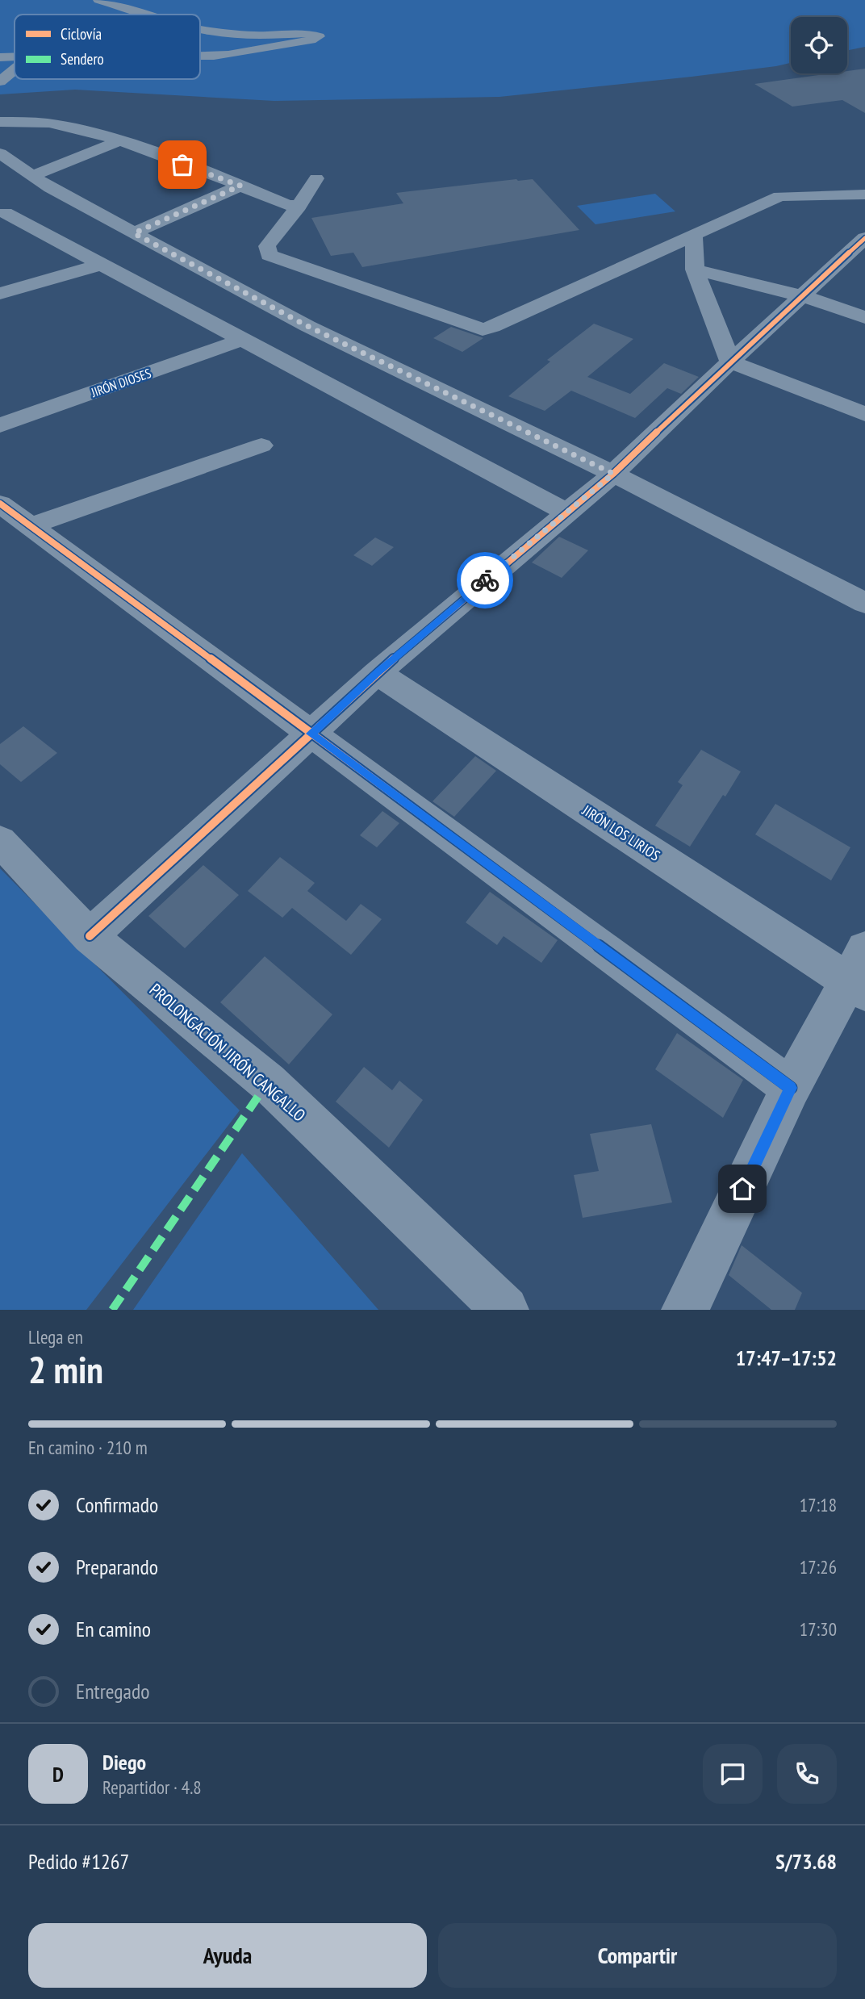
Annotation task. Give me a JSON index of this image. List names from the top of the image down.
{
  "streets": {
    "street": ["JIRÓN DIOSES", "JIRÓN LOS LIRIOS", "PROLONGACIÓN JIRÓN CANGALLO"]
  },
  "legend": ["Ciclovía", "Sendero"],
  "page": {
    "heading": ["2 min", "Llega en", "17:47–17:52"],
    "panel": [
      "Diego",
      "Repartidor · 4.8",
      "Pedido #1267",
      "S/73.68"
    ],
    "bar": "En camino · 210 m",
    "list": [
      ["Confirmado", "17:18"],
      ["Preparando", "17:26"],
      ["En camino", "17:30"],
      "Entregado"
    ],
    "round": "D",
    "buttons": ["Ayuda", "Compartir"]
  }
}
